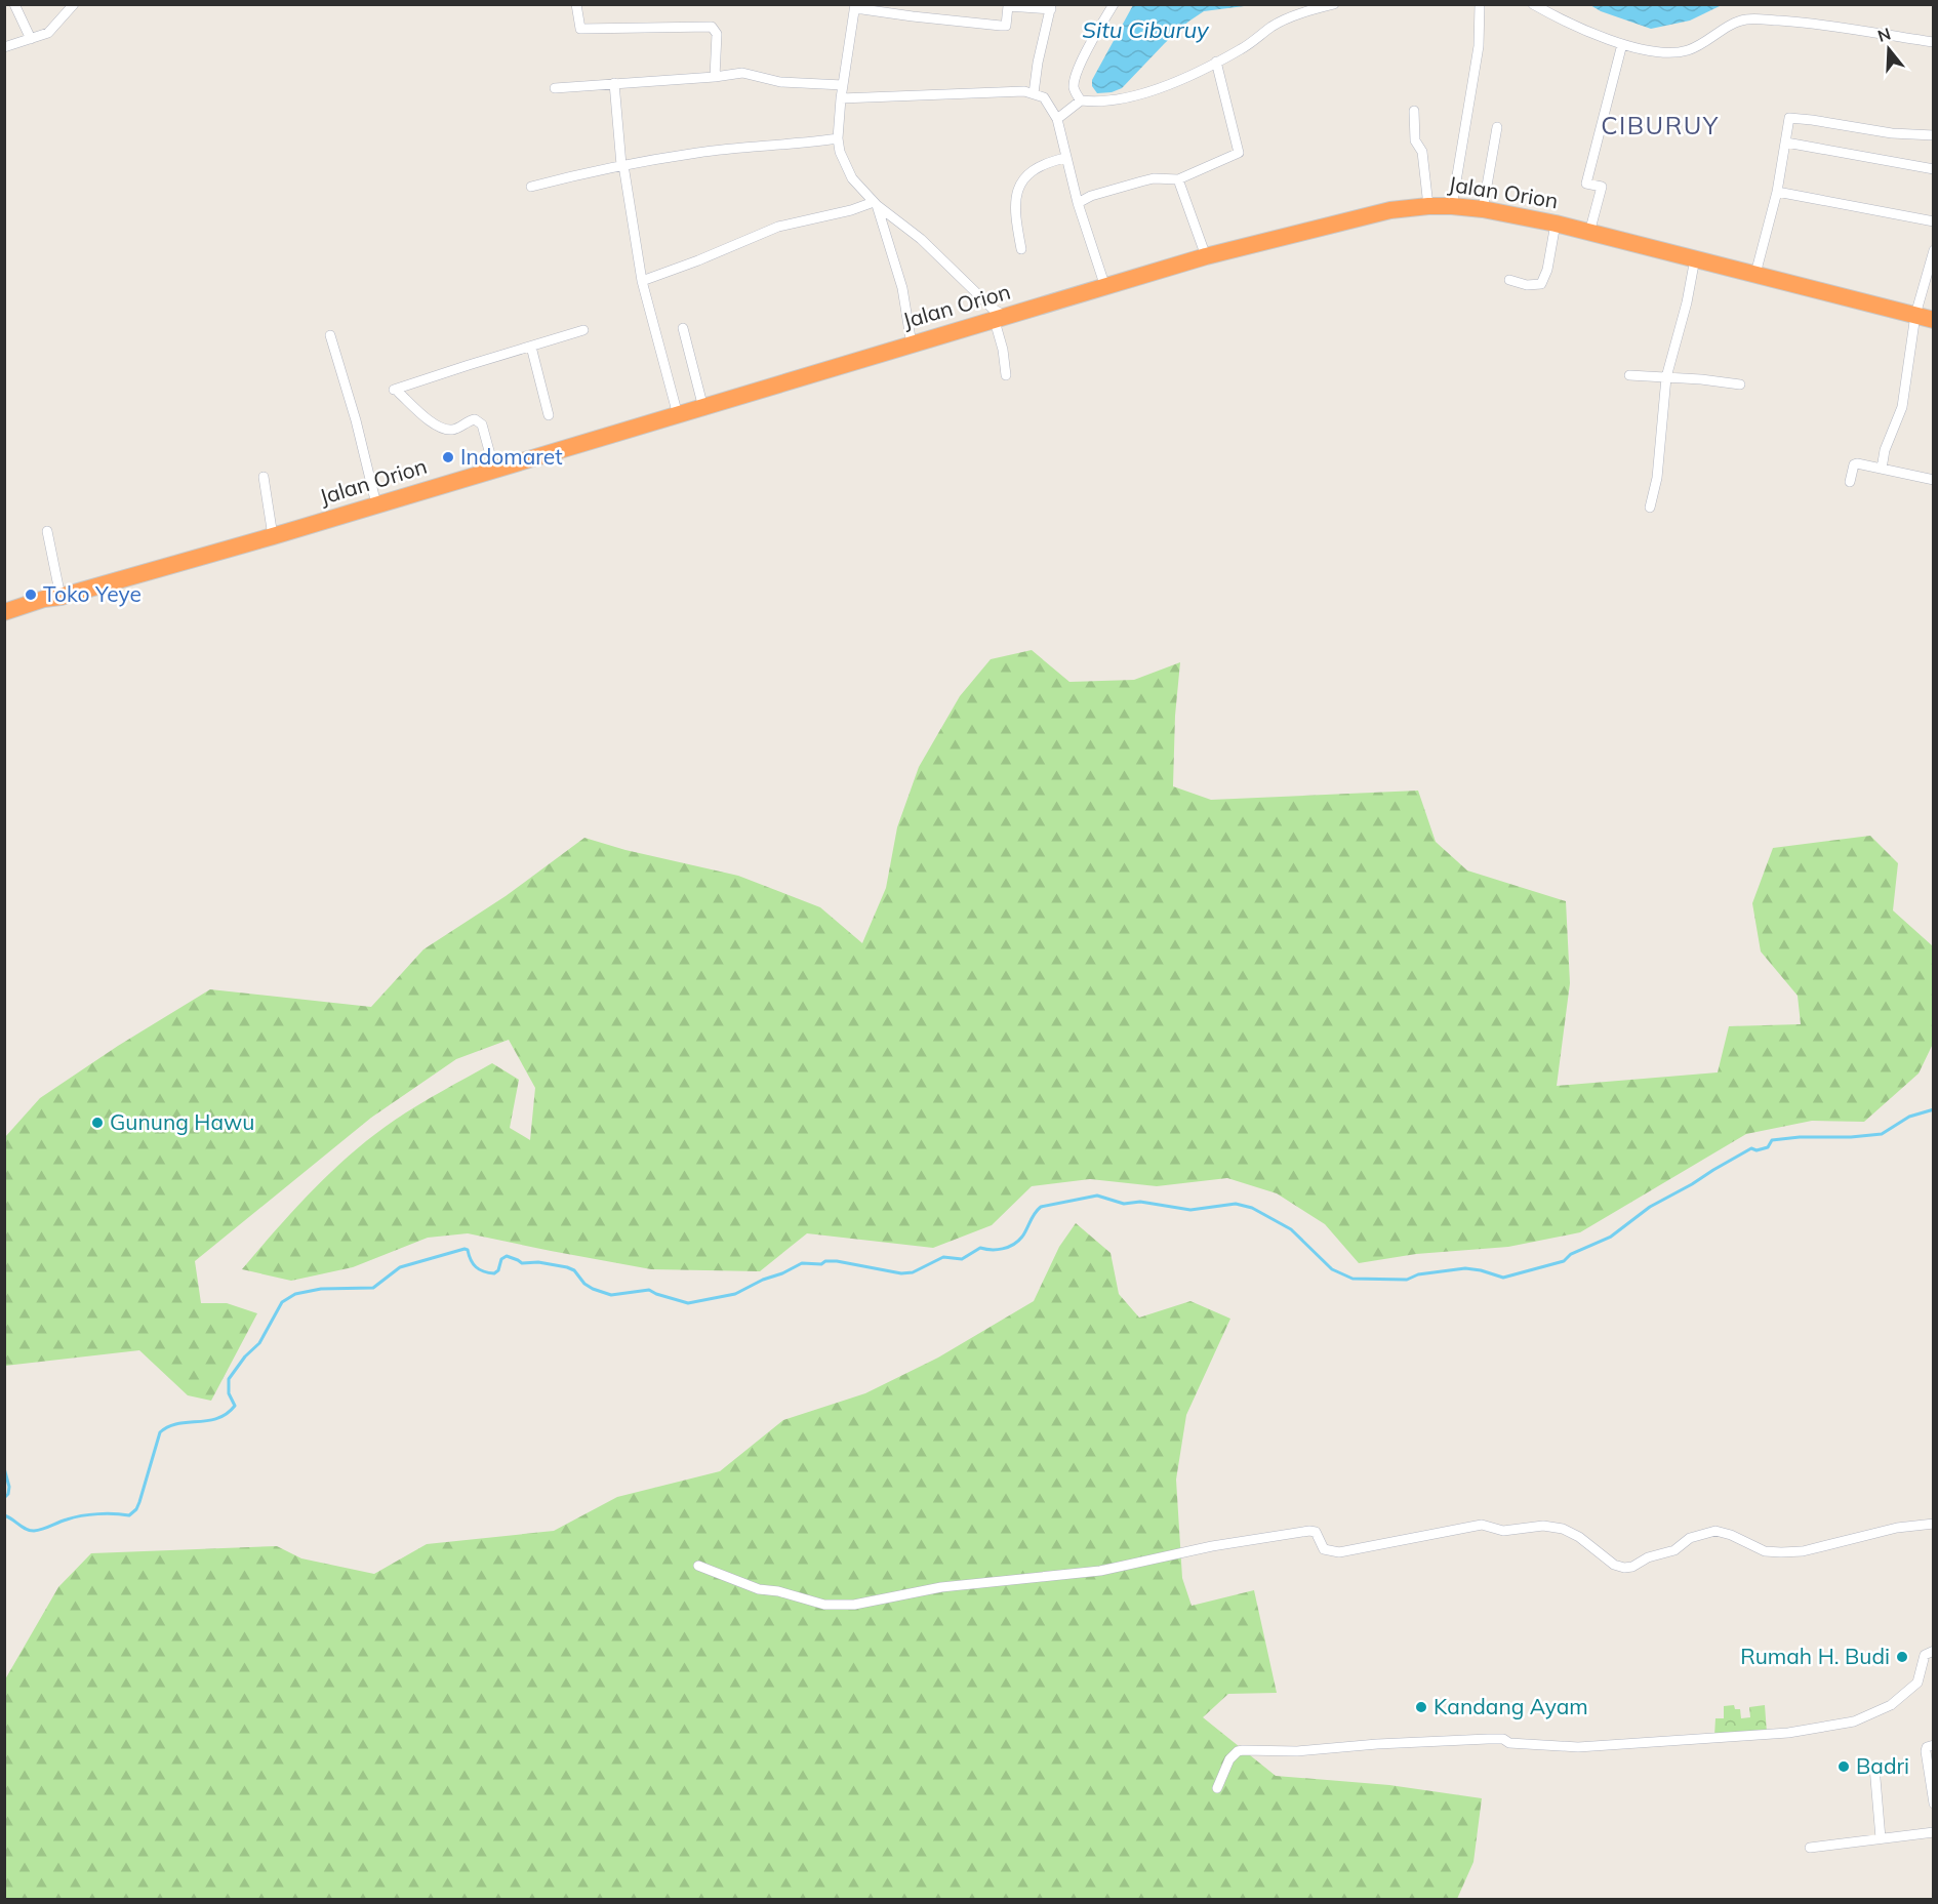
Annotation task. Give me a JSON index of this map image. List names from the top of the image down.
{
  "streets": {
    "highway": ["Jalan Orion"]
  },
  "districts": ["CIBURUY"],
  "water": ["Situ Ciburuy"],
  "places": [
    "Indomaret",
    "Toko Yeye",
    "Gunung Hawu",
    "Rumah H. Budi",
    "Kandang Ayam",
    "Badri"
  ],
  "north": "top"
}
